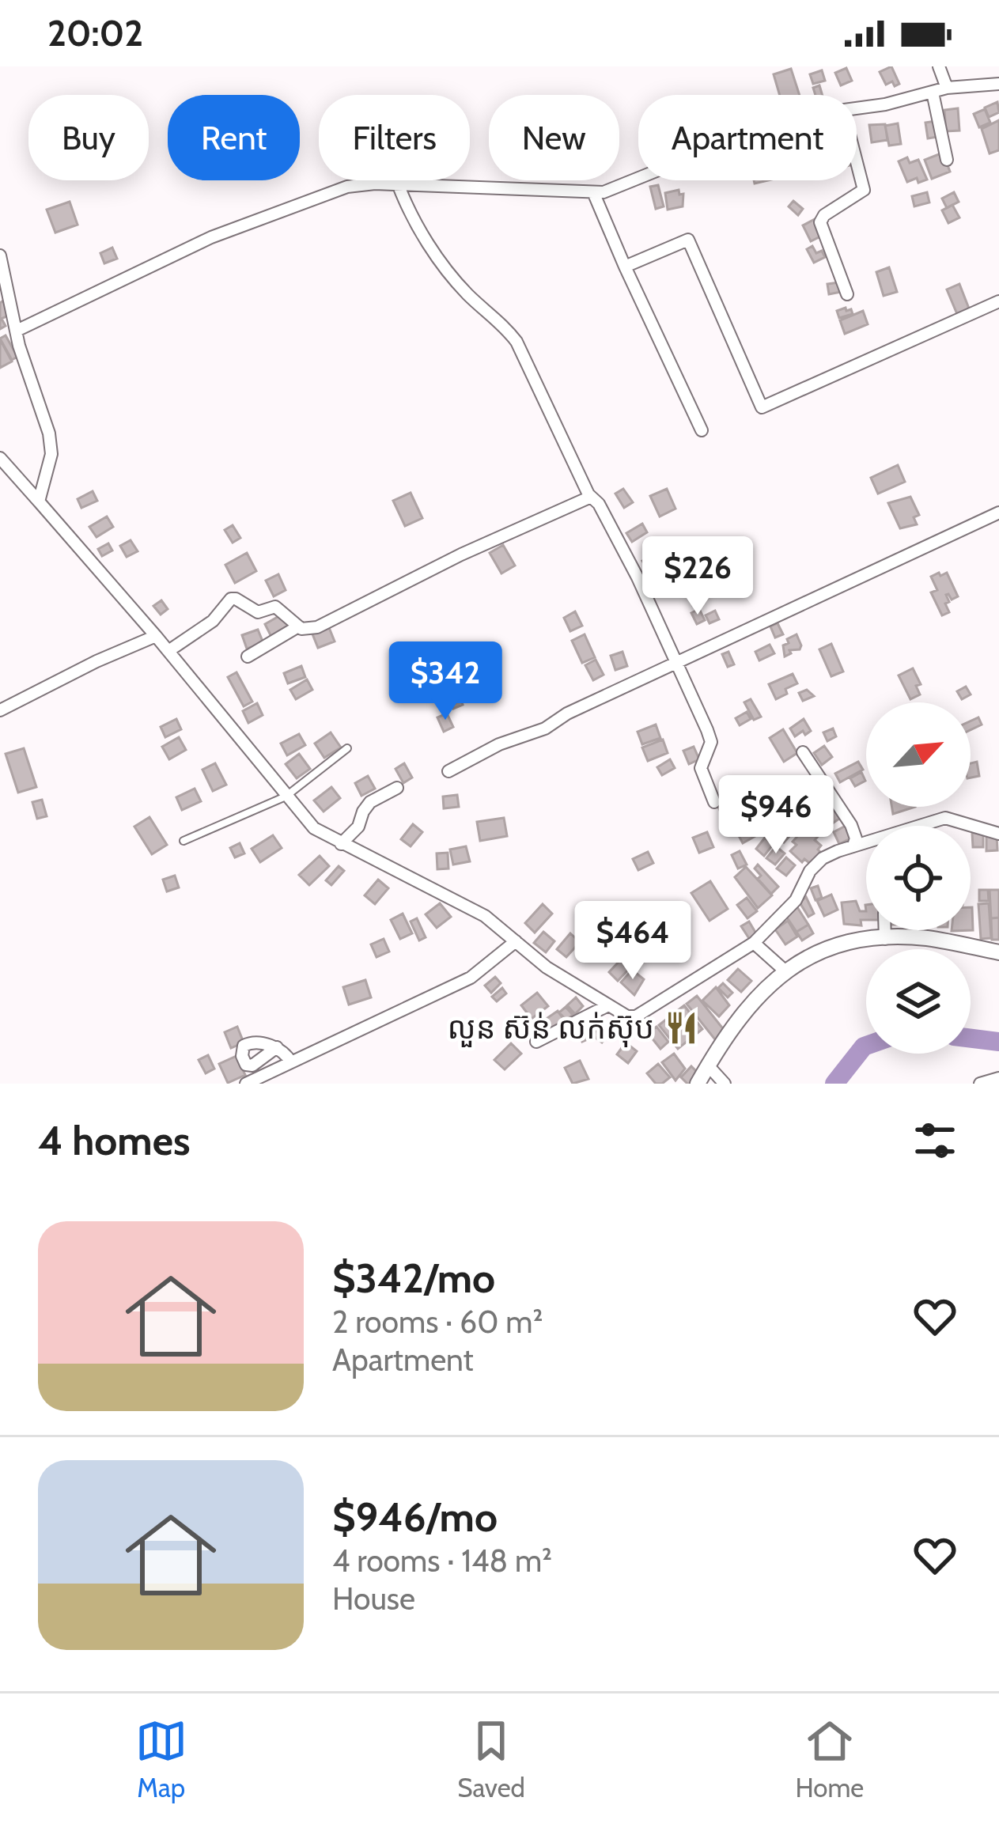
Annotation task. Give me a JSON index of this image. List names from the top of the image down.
{
  "places": {
    "restaurant": ["លួន ស៊ន់ លក់ស៊ុប"]
  },
  "north": "top right",
  "page": {
    "status": "20:02",
    "chip": [
      "Buy",
      "Rent",
      "Filters",
      "New",
      "Apartment"
    ],
    "price": [
      "$226",
      "$342",
      "$946",
      "$464"
    ],
    "heading": "4 homes",
    "list": [
      {
        "name": "$342/mo",
        "note": "2 rooms · 60 m² · Apartment"
      },
      {
        "name": "$946/mo",
        "note": "4 rooms · 148 m² · House"
      }
    ],
    "tabs": ["Map", "Saved", "Home"]
  }
}
